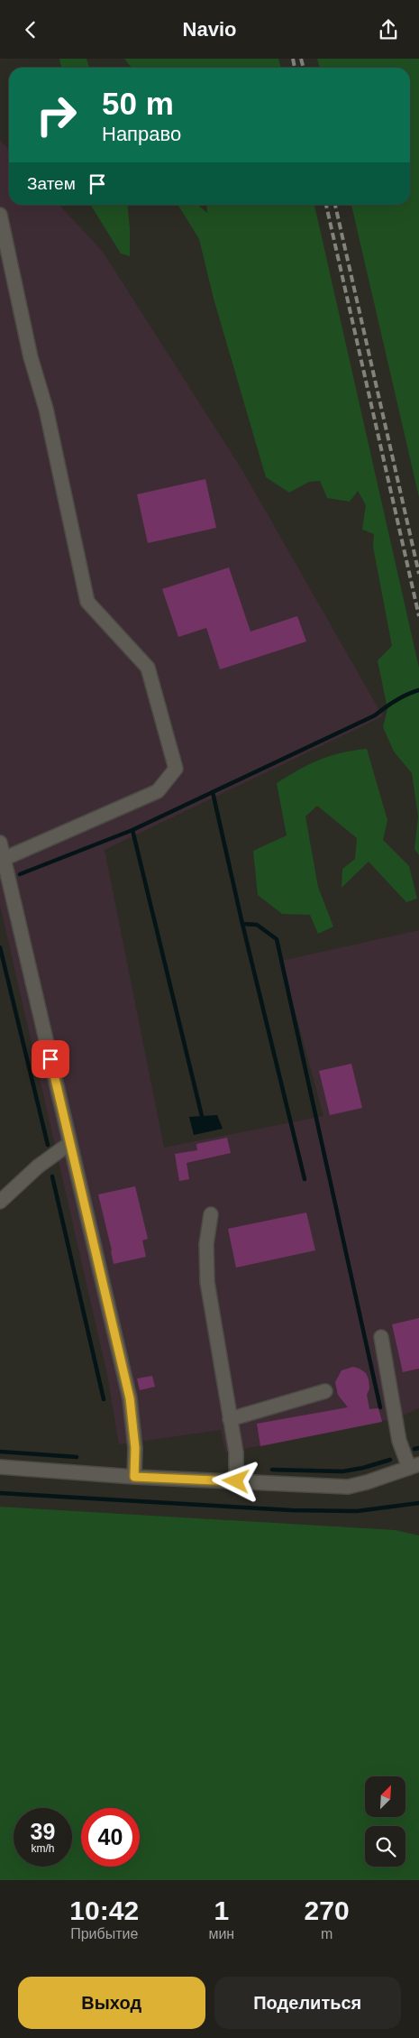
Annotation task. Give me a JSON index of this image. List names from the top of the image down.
{
  "north": "top right",
  "page": {
    "header": "Navio",
    "turn": ["50 m", "Направо"],
    "then": "Затем",
    "speed": "39 km/h",
    "limit": "40",
    "eta": [
      "10:42",
      "Прибытие",
      "1",
      "мин",
      "270",
      "m"
    ],
    "buttons": ["Выход", "Поделиться"]
  }
}
